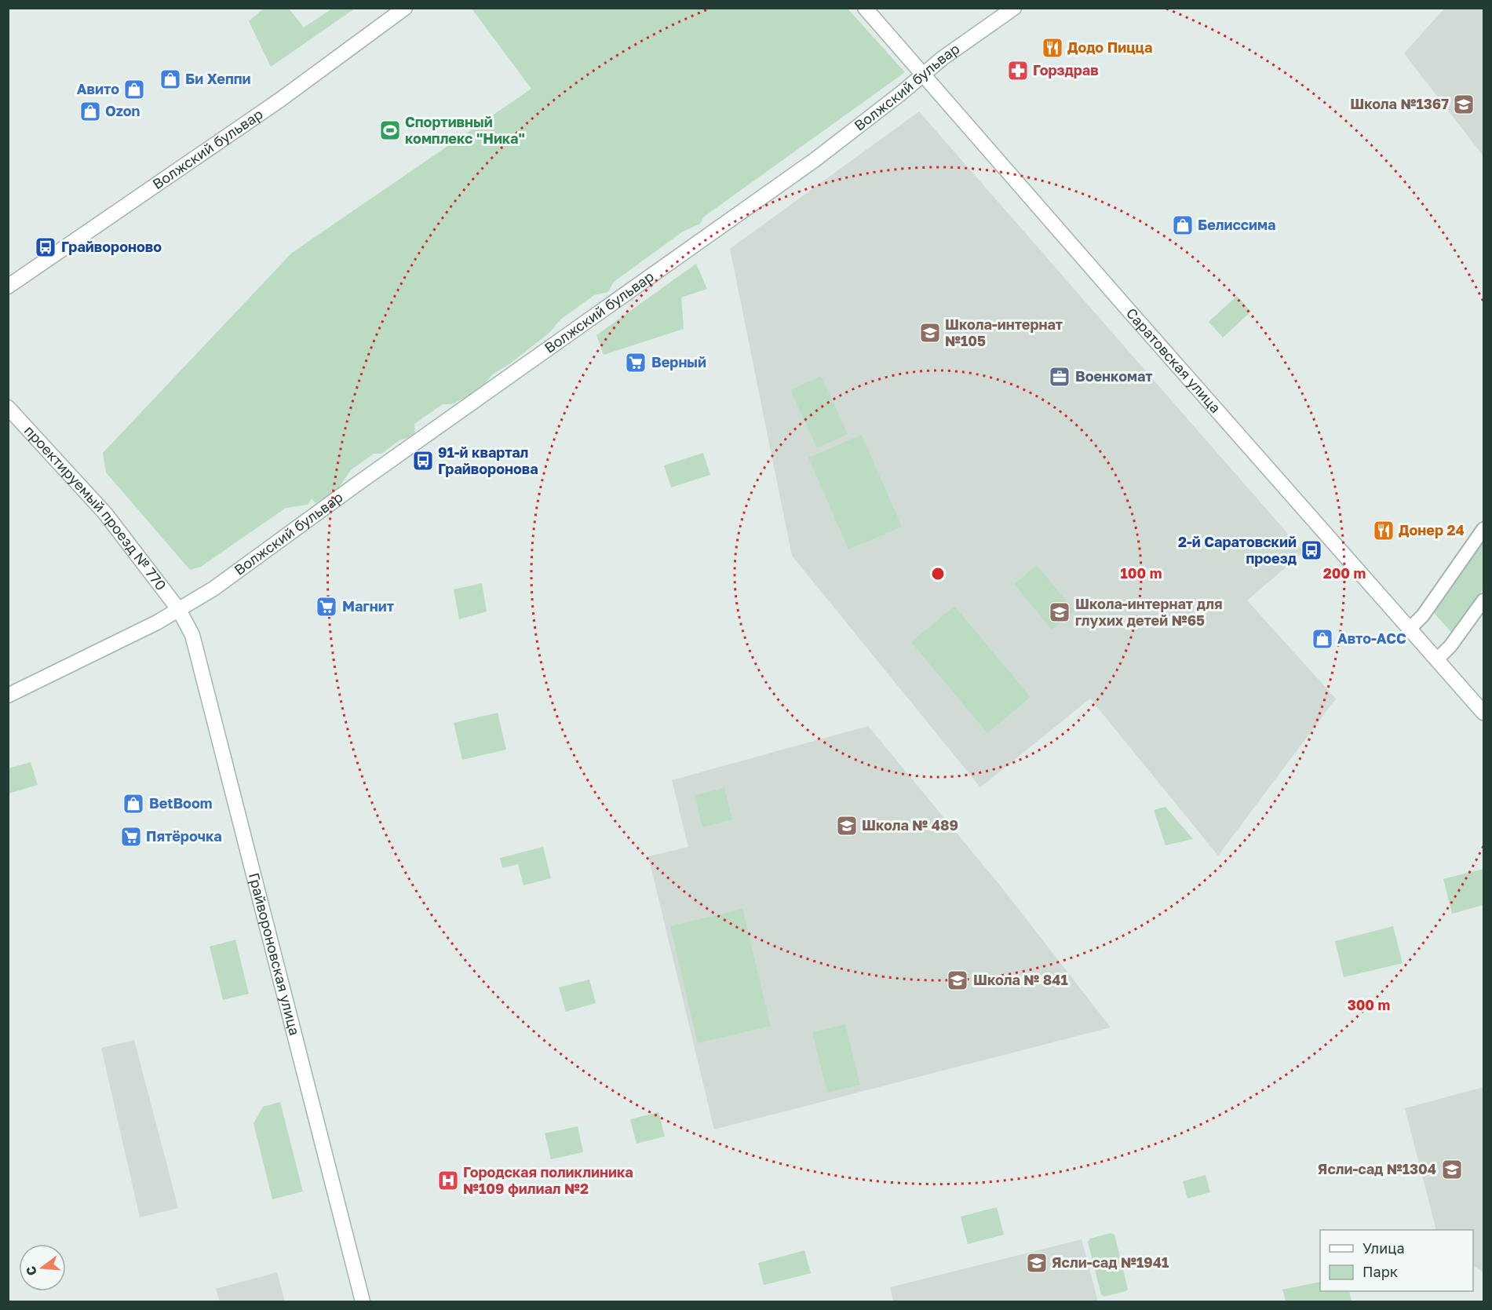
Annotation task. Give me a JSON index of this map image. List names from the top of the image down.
{
  "streets": {
    "main road": [
      "Волжский бульвар",
      "Саратовская улица",
      "проектируемый проезд № 770",
      "Грайвороновская улица"
    ]
  },
  "crossings": [
    ["Волжский бульвар", "Саратовская улица"],
    ["Волжский бульвар", "проектируемый проезд № 770"],
    ["Волжский бульвар", "Грайвороновская улица"],
    ["проектируемый проезд № 770", "Грайвороновская улица"]
  ],
  "places": {
    "restaurant": ["Додо Пицца", "Донер 24"],
    "pharmacy": ["Горздрав"],
    "shop": [
      "Би Хеппи",
      "Авито",
      "Ozon",
      "Белиссима",
      "Авто-АСС",
      "BetBoom"
    ],
    "school or university": [
      "Школа №1367",
      "Школа-интернат №105",
      "Школа-интернат для глухих детей №65",
      "Школа № 489",
      "Школа № 841",
      "Ясли-сад №1304",
      "Ясли-сад №1941"
    ],
    "sports": ["Спортивный комплекс \"Ника\""],
    "bus stop": ["Грайвороново", "91-й квартал Грайворонова", "2-й Саратовский проезд"],
    "supermarket": ["Верный", "Магнит", "Пятёрочка"],
    "office": ["Военкомат"],
    "hospital": ["Городская поликлиника №109 филиал №2"]
  },
  "legend": ["Улица", "Парк"],
  "north": "left",
  "rings": ["100 m", "200 m", "300 m"]
}
